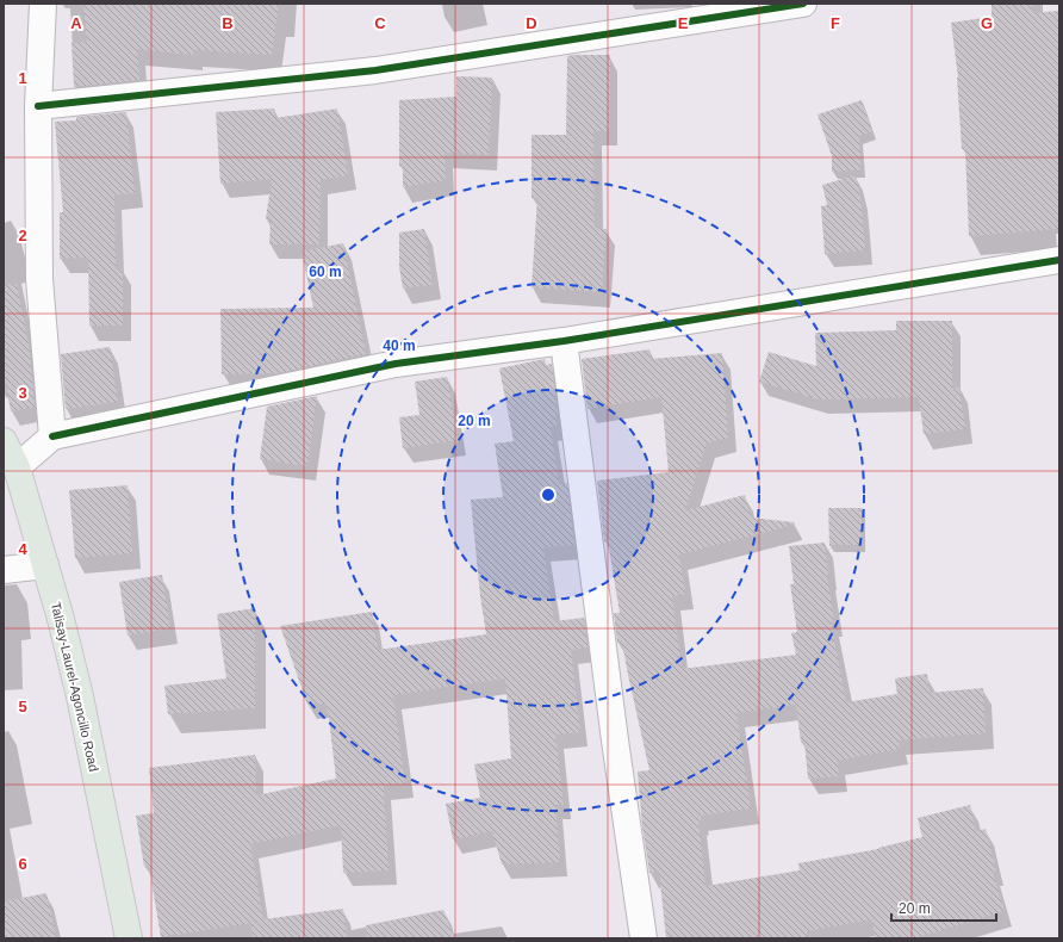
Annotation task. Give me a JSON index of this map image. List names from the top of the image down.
{
  "streets": {
    "main road": ["Talisay-Laurel-Agoncillo Road"]
  },
  "scale_bar": "20 m",
  "grid": {
    "columns": [
      "A",
      "B",
      "C",
      "D",
      "E",
      "F",
      "G"
    ],
    "rows": [
      "1",
      "2",
      "3",
      "4",
      "5",
      "6"
    ]
  },
  "rings": ["60 m", "40 m", "20 m"]
}
